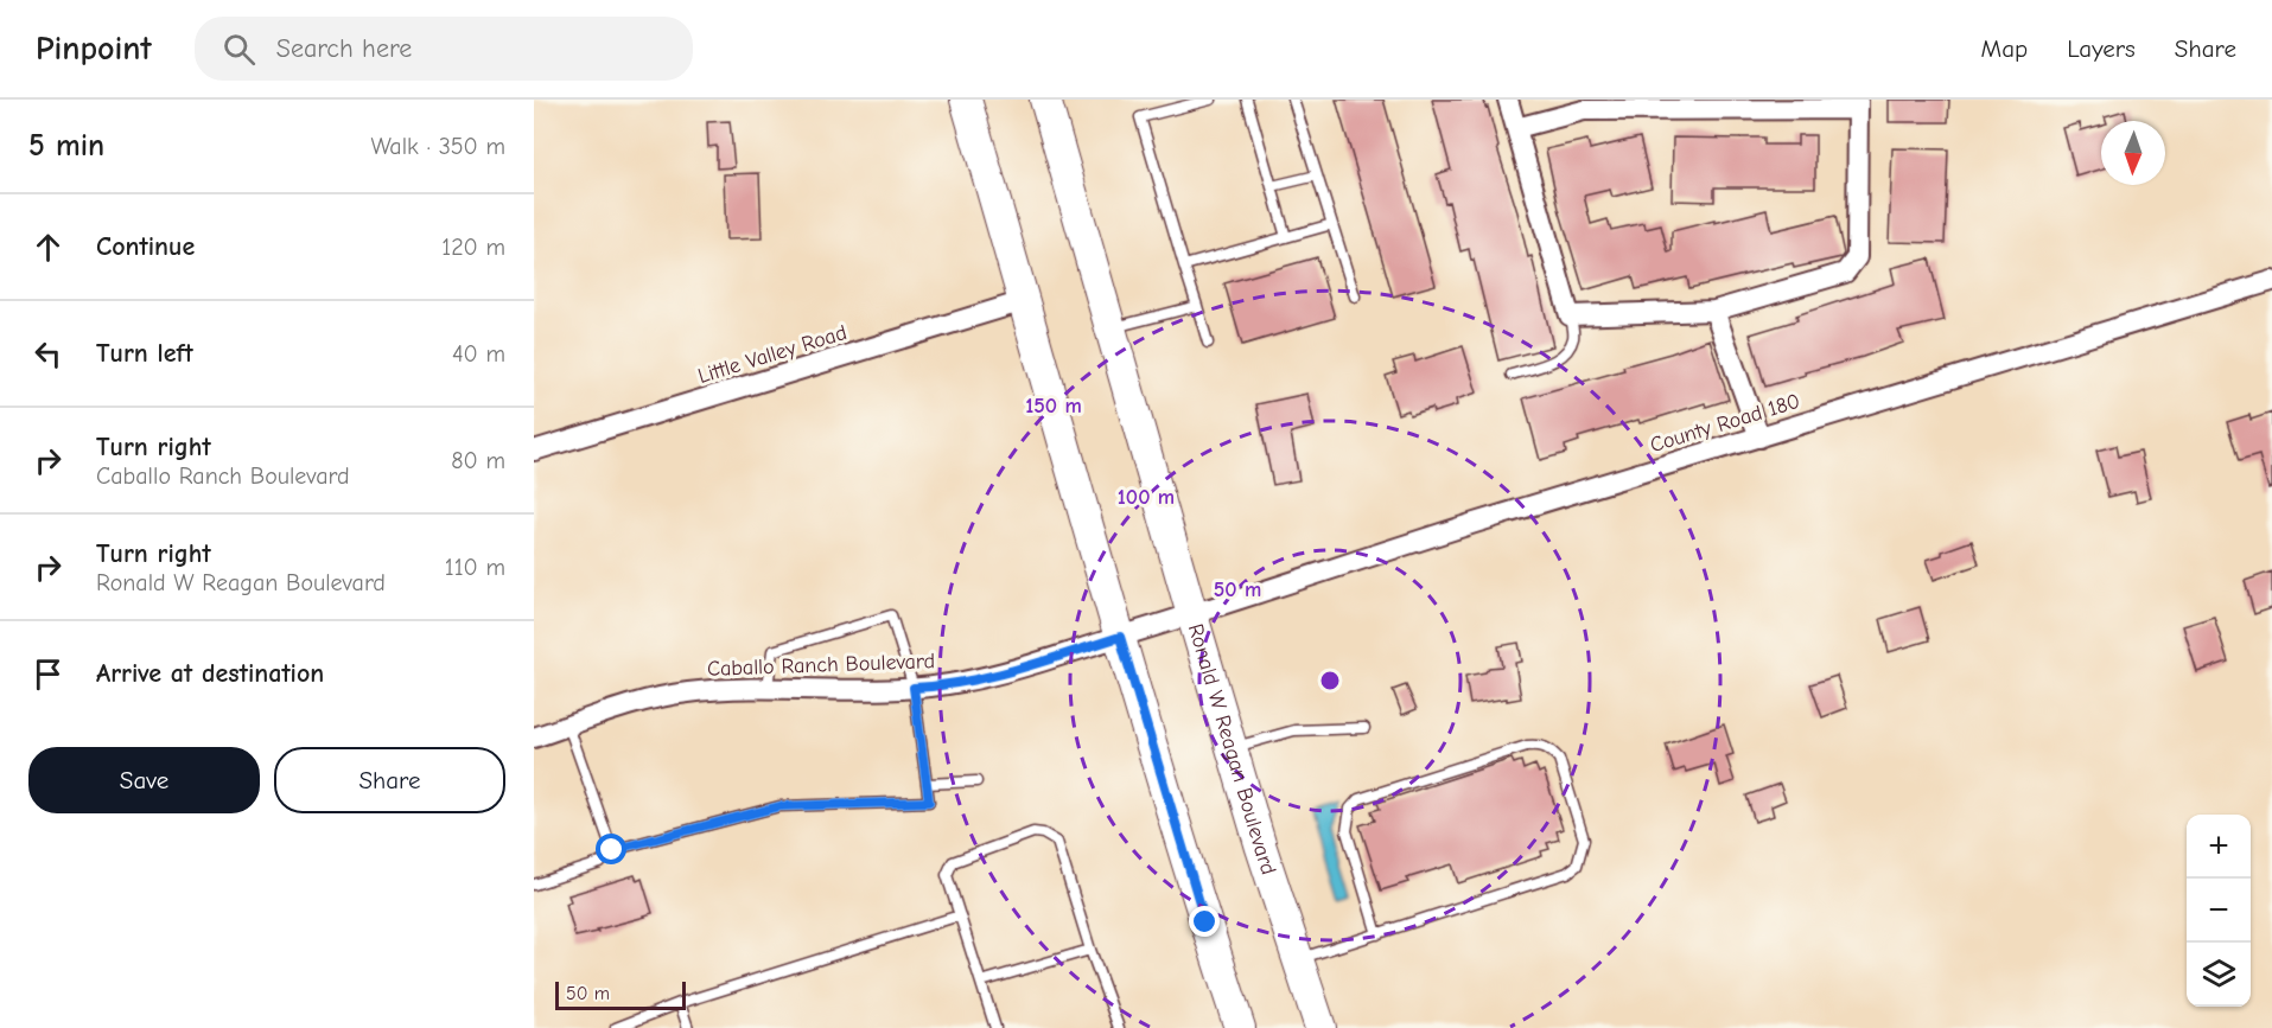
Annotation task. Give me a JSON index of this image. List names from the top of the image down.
{
  "streets": {
    "main road": ["Ronald W Reagan Boulevard"],
    "street": ["Little Valley Road", "County Road 180", "Caballo Ranch Boulevard"]
  },
  "crossings": [
    ["County Road 180", "Caballo Ranch Boulevard"],
    ["County Road 180", "Ronald W Reagan Boulevard"],
    ["Caballo Ranch Boulevard", "Ronald W Reagan Boulevard"]
  ],
  "scale_bar": "50 m",
  "north": "bottom",
  "page": {
    "header": "Pinpoint",
    "search": "Search here",
    "nav": ["Map", "Layers", "Share"],
    "heading": ["5 min", "Walk · 350 m"],
    "list": [
      ["Continue", "120 m"],
      ["Turn left", "40 m"],
      ["Turn right", "Caballo Ranch Boulevard", "80 m"],
      ["Turn right", "Ronald W Reagan Boulevard", "110 m"],
      "Arrive at destination"
    ],
    "buttons": ["Save", "Share"],
    "map_buttons": ["+", "−"],
    "scale": "50 m"
  },
  "rings": ["150 m", "100 m", "50 m"]
}
